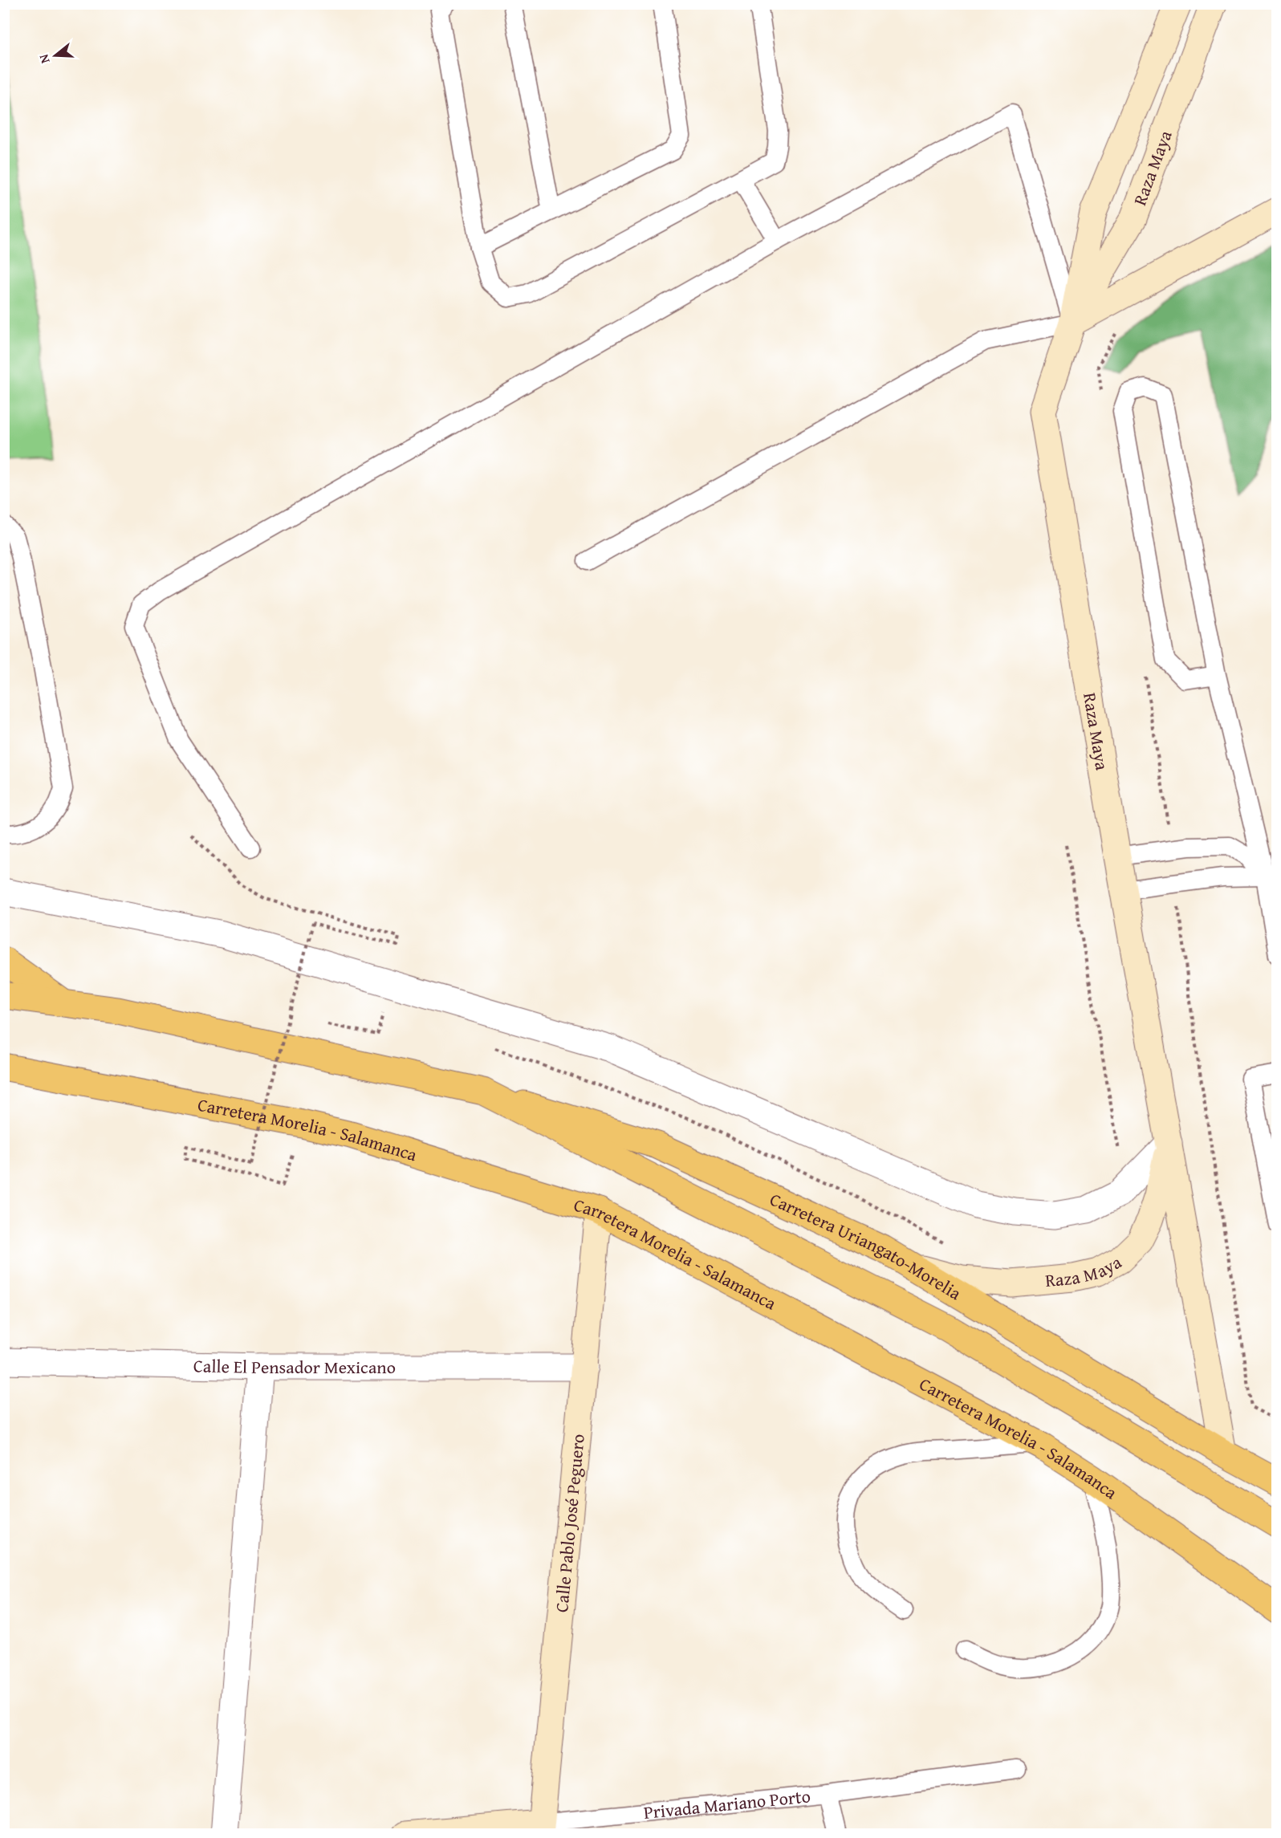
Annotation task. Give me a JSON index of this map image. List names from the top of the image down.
{
  "streets": {
    "main road": ["Carretera Morelia - Salamanca", "Carretera Uriangato-Morelia"],
    "street": ["Raza Maya", "Calle El Pensador Mexicano", "Calle Pablo José Peguero"],
    "lane": ["Privada Mariano Porto"]
  },
  "crossings": [
    ["Raza Maya", "Carretera Uriangato-Morelia"],
    ["Carretera Morelia - Salamanca", "Calle Pablo José Peguero"],
    ["Calle El Pensador Mexicano", "Calle Pablo José Peguero"],
    ["Calle Pablo José Peguero", "Privada Mariano Porto"]
  ],
  "north": "left"
}
